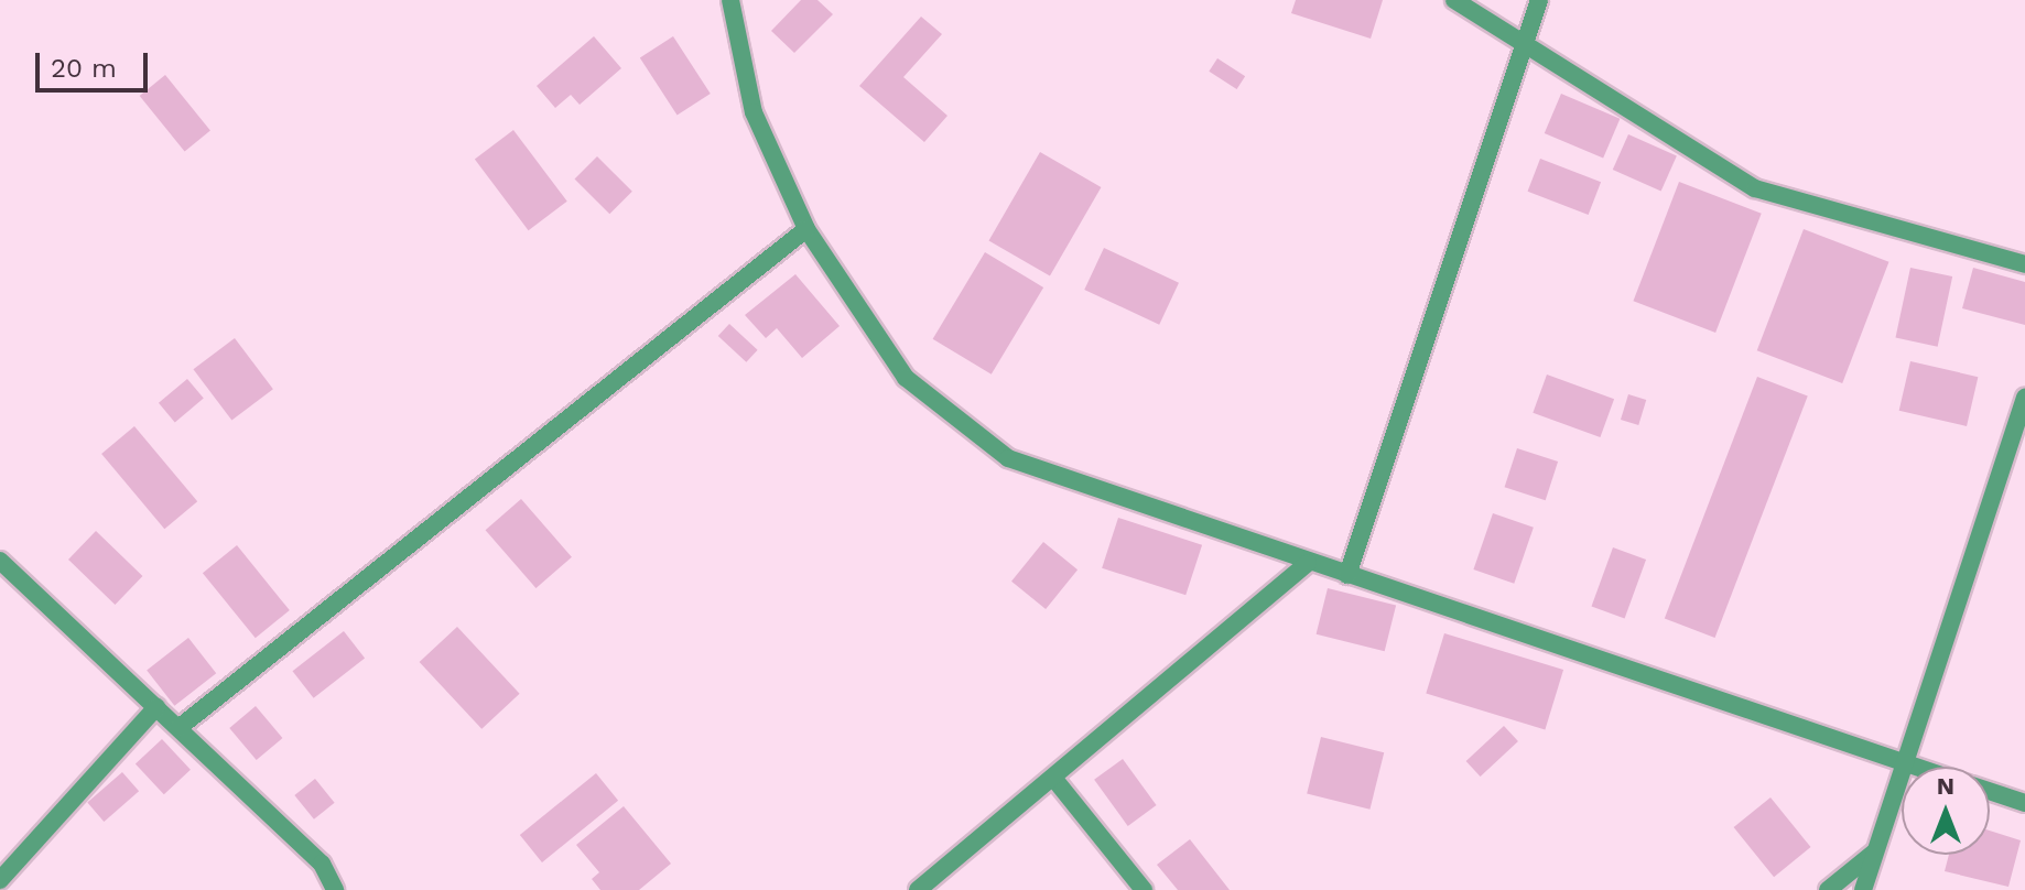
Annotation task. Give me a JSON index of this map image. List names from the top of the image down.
{
  "scale_bar": "20 m",
  "north": "top"
}
